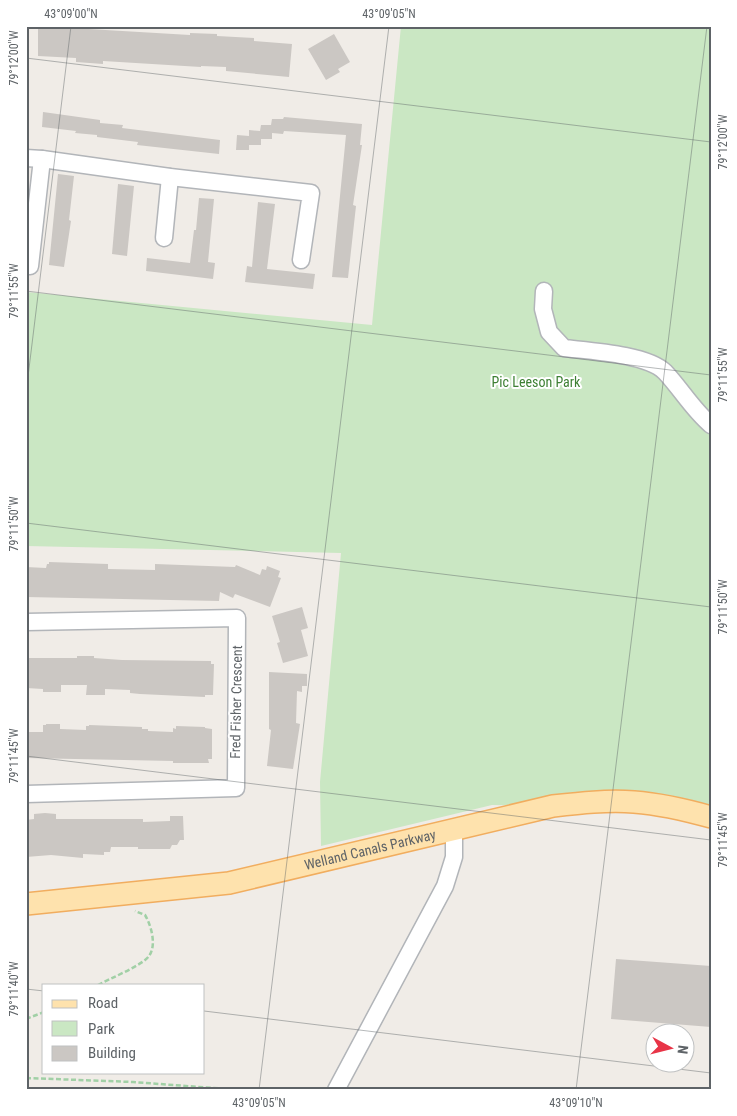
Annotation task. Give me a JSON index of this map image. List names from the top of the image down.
{
  "streets": {
    "main road": ["Welland Canals Parkway"],
    "street": ["Fred Fisher Crescent"]
  },
  "parks": ["Pic Leeson Park"],
  "legend": ["Road", "Park", "Building"],
  "north": "right",
  "coordinates": [
    "43°09'00\"N",
    "43°09'05\"N",
    "79°12'00\"W",
    "79°11'55\"W",
    "79°11'50\"W",
    "79°11'45\"W",
    "79°11'40\"W",
    "43°09'10\"N"
  ]
}
